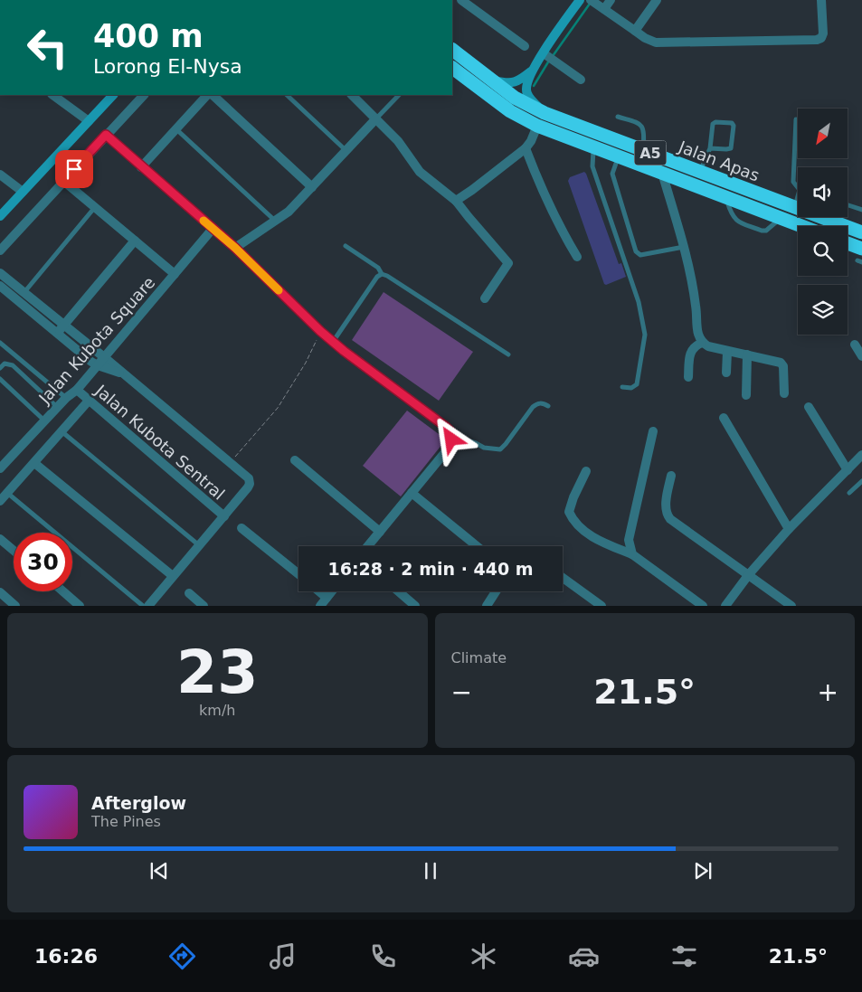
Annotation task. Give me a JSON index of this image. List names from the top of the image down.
{
  "streets": {
    "highway": ["A5", "Jalan Apas"],
    "street": ["Jalan Kubota Square", "Jalan Kubota Sentral"]
  },
  "crossings": [
    ["Jalan Kubota Square", "Jalan Kubota Sentral"]
  ],
  "north": "bottom left",
  "page": {
    "turn": ["400 m", "Lorong El-Nysa"],
    "limit": "30",
    "trip": "16:28 · 2 min · 440 m",
    "tile": [
      ["23", "km/h"],
      "Climate"
    ],
    "heat": ["−", "21.5°", "+"],
    "song": ["Afterglow", "The Pines"],
    "tabs": ["16:26", "21.5°"]
  }
}
